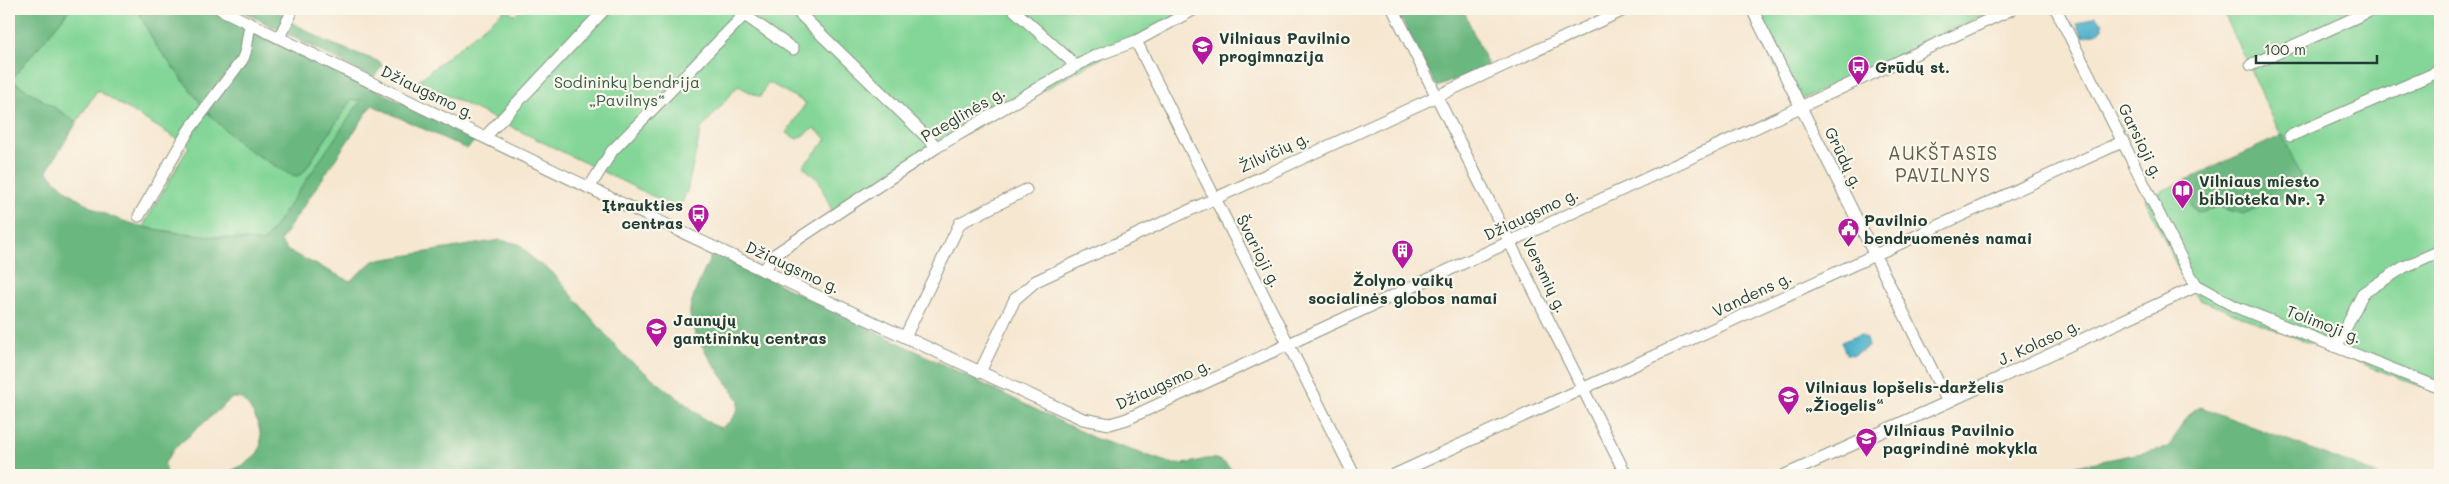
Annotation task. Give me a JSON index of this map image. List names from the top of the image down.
{
  "streets": {
    "street": [
      "Džiaugsmo g.",
      "Paeglinės g.",
      "Garsioji g.",
      "Žilvičių g.",
      "Grūdų g.",
      "Švarioji g.",
      "Versmių g.",
      "Vandens g.",
      "Tolimoji g.",
      "J. Kolaso g."
    ]
  },
  "crossings": [
    ["Džiaugsmo g.", "Paeglinės g."],
    ["Džiaugsmo g.", "Žilvičių g."],
    ["Džiaugsmo g.", "Grūdų g."],
    ["Džiaugsmo g.", "Švarioji g."],
    ["Džiaugsmo g.", "Versmių g."],
    ["Paeglinės g.", "Švarioji g."],
    ["Garsioji g.", "Vandens g."],
    ["Garsioji g.", "Tolimoji g."],
    ["Garsioji g.", "J. Kolaso g."],
    ["Žilvičių g.", "Švarioji g."],
    ["Žilvičių g.", "Versmių g."],
    ["Grūdų g.", "Vandens g."],
    ["Grūdų g.", "J. Kolaso g."],
    ["Versmių g.", "Vandens g."],
    ["Tolimoji g.", "J. Kolaso g."]
  ],
  "districts": ["AUKŠTASIS PAVILNYS"],
  "parks": ["Sodininkų bendrija „Pavilnys“"],
  "places": {
    "school or university": [
      "Vilniaus Pavilnio progimnazija",
      "Jaunųjų gamtininkų centras",
      "Vilniaus lopšelis-darželis „Žiogelis“",
      "Vilniaus Pavilnio pagrindinė mokykla"
    ],
    "bus stop": ["Grūdų st.", "Įtraukties centras"],
    "library": ["Vilniaus miesto biblioteka Nr. 7"],
    "public building": ["Pavilnio bendruomenės namai"],
    "building": ["Žolyno vaikų socialinės globos namai"]
  },
  "scale_bar": "100 m"
}
